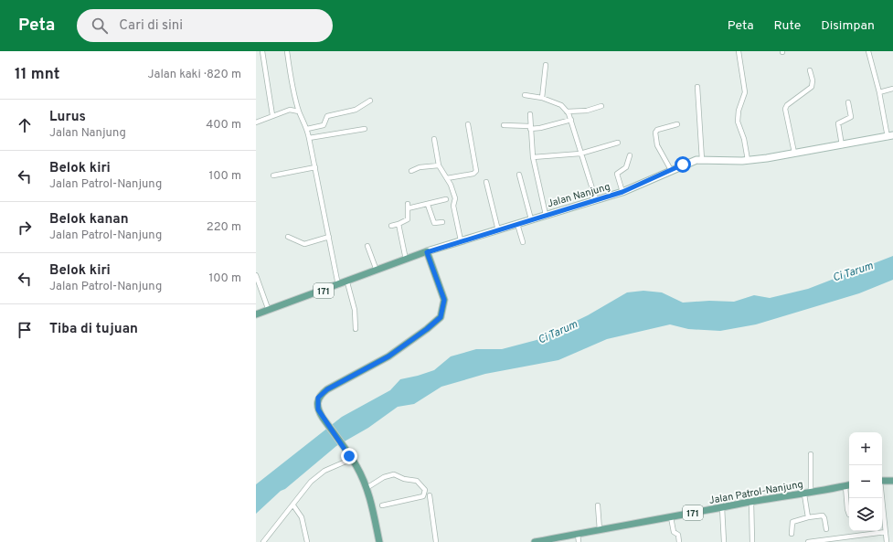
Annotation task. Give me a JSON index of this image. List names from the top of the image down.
{
  "streets": {
    "main road": ["Jalan Nanjung", "171", "Jalan Patrol-Nanjung"]
  },
  "water": ["Ci Tarum"],
  "page": {
    "header": "Peta",
    "search": "Cari di sini",
    "nav": ["Peta", "Rute", "Disimpan"],
    "heading": ["11 mnt", "Jalan kaki · 820 m"],
    "list": [
      ["Lurus", "Jalan Nanjung", "400 m"],
      ["Belok kiri", "Jalan Patrol-Nanjung", "100 m"],
      ["Belok kanan", "Jalan Patrol-Nanjung", "220 m"],
      ["Belok kiri", "Jalan Patrol-Nanjung", "100 m"],
      "Tiba di tujuan"
    ],
    "map_buttons": ["+", "−"]
  }
}
